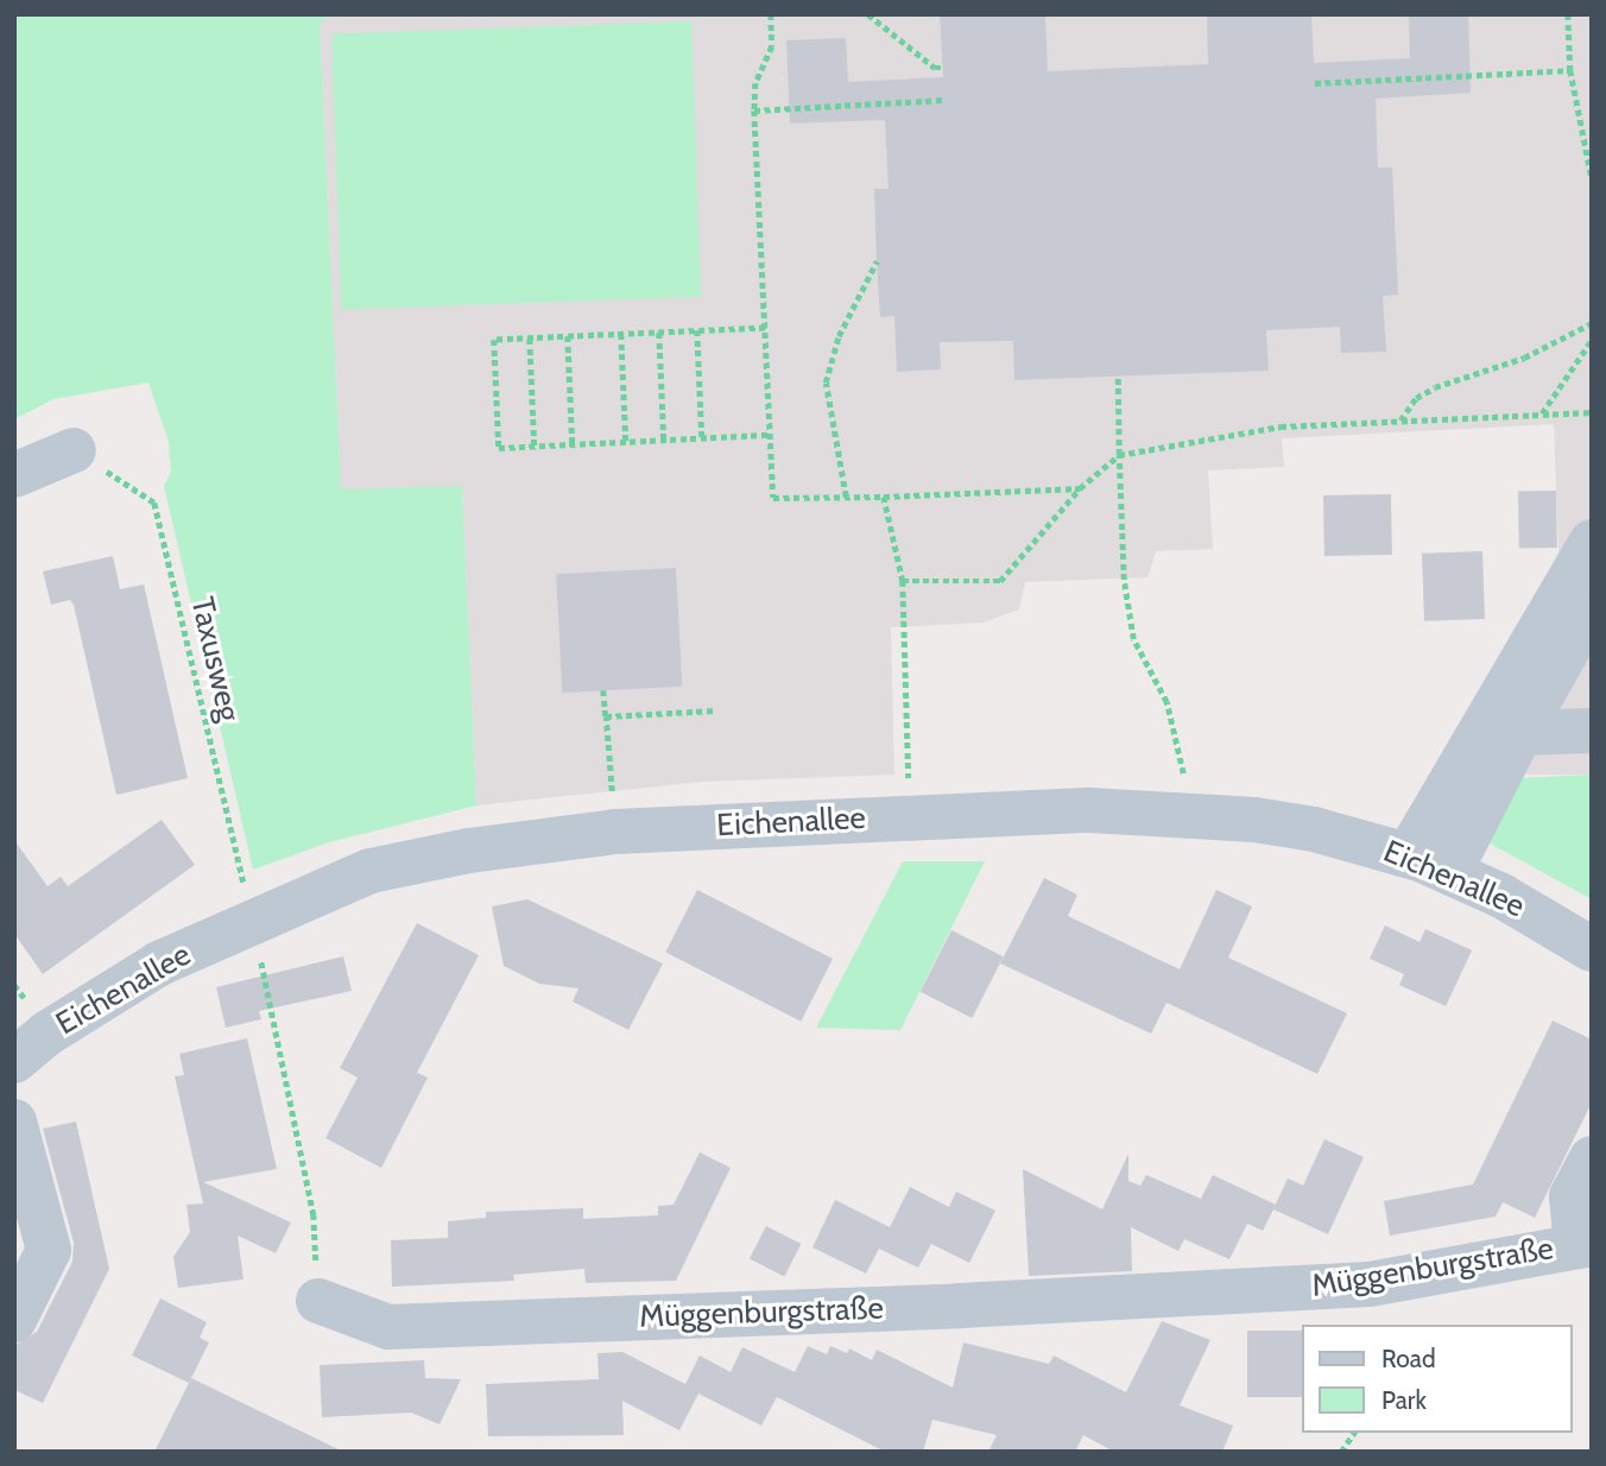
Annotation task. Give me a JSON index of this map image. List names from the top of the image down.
{
  "streets": {
    "street": ["Eichenallee", "Müggenburgstraße"],
    "path": ["Taxusweg"]
  },
  "crossings": [
    ["Taxusweg", "Eichenallee"]
  ],
  "legend": ["Road", "Park"]
}
